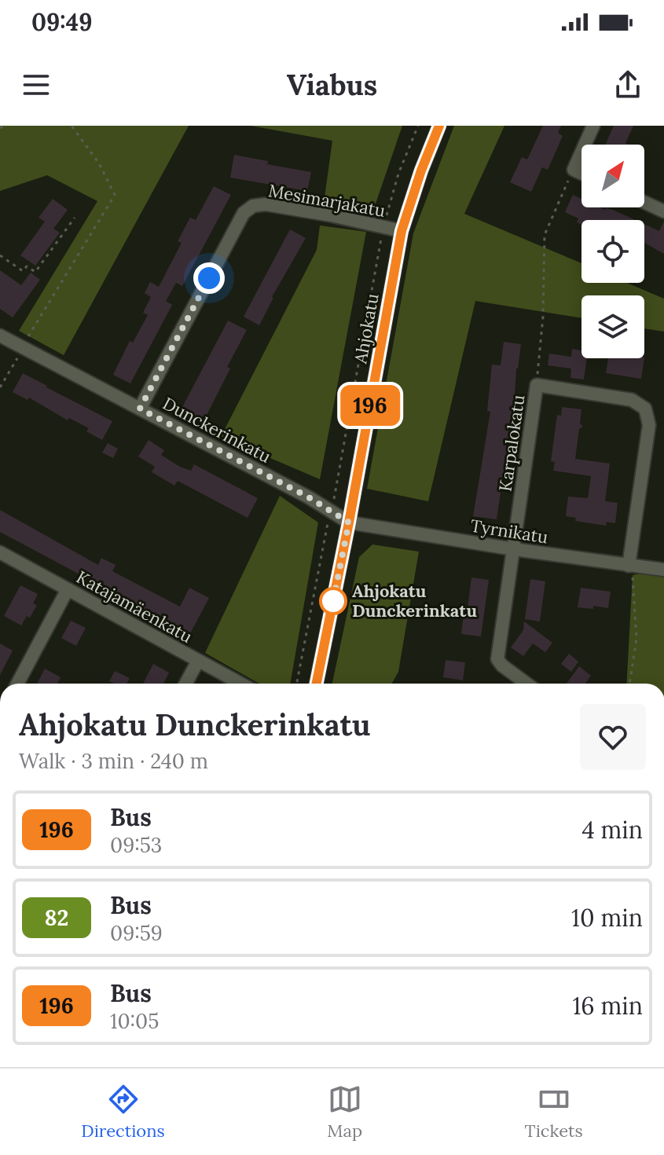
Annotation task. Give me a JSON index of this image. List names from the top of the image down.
{
  "streets": {
    "street": [
      "Mesimarjakatu",
      "Ahjokatu",
      "Dunckerinkatu",
      "Karpalokatu",
      "Tyrnikatu",
      "Katajamäenkatu"
    ]
  },
  "crossings": [
    ["Mesimarjakatu", "Ahjokatu"],
    ["Mesimarjakatu", "Dunckerinkatu"],
    ["Ahjokatu", "Dunckerinkatu"],
    ["Ahjokatu", "Tyrnikatu"],
    ["Dunckerinkatu", "Tyrnikatu"],
    ["Karpalokatu", "Tyrnikatu"]
  ],
  "places": ["Ahjokatu Dunckerinkatu"],
  "lines": ["bus line 196"],
  "north": "top right",
  "page": {
    "status": "09:49",
    "header": "Viabus",
    "on_map": "196",
    "heading": ["Ahjokatu Dunckerinkatu", "Walk · 3 min · 240 m"],
    "list": [
      {
        "mark": "196",
        "name": "Bus",
        "note": "09:53",
        "value": "4 min"
      },
      {
        "mark": "82",
        "name": "Bus",
        "note": "09:59",
        "value": "10 min"
      },
      {
        "mark": "196",
        "name": "Bus",
        "note": "10:05",
        "value": "16 min"
      }
    ],
    "tabs": ["Directions", "Map", "Tickets"]
  }
}
